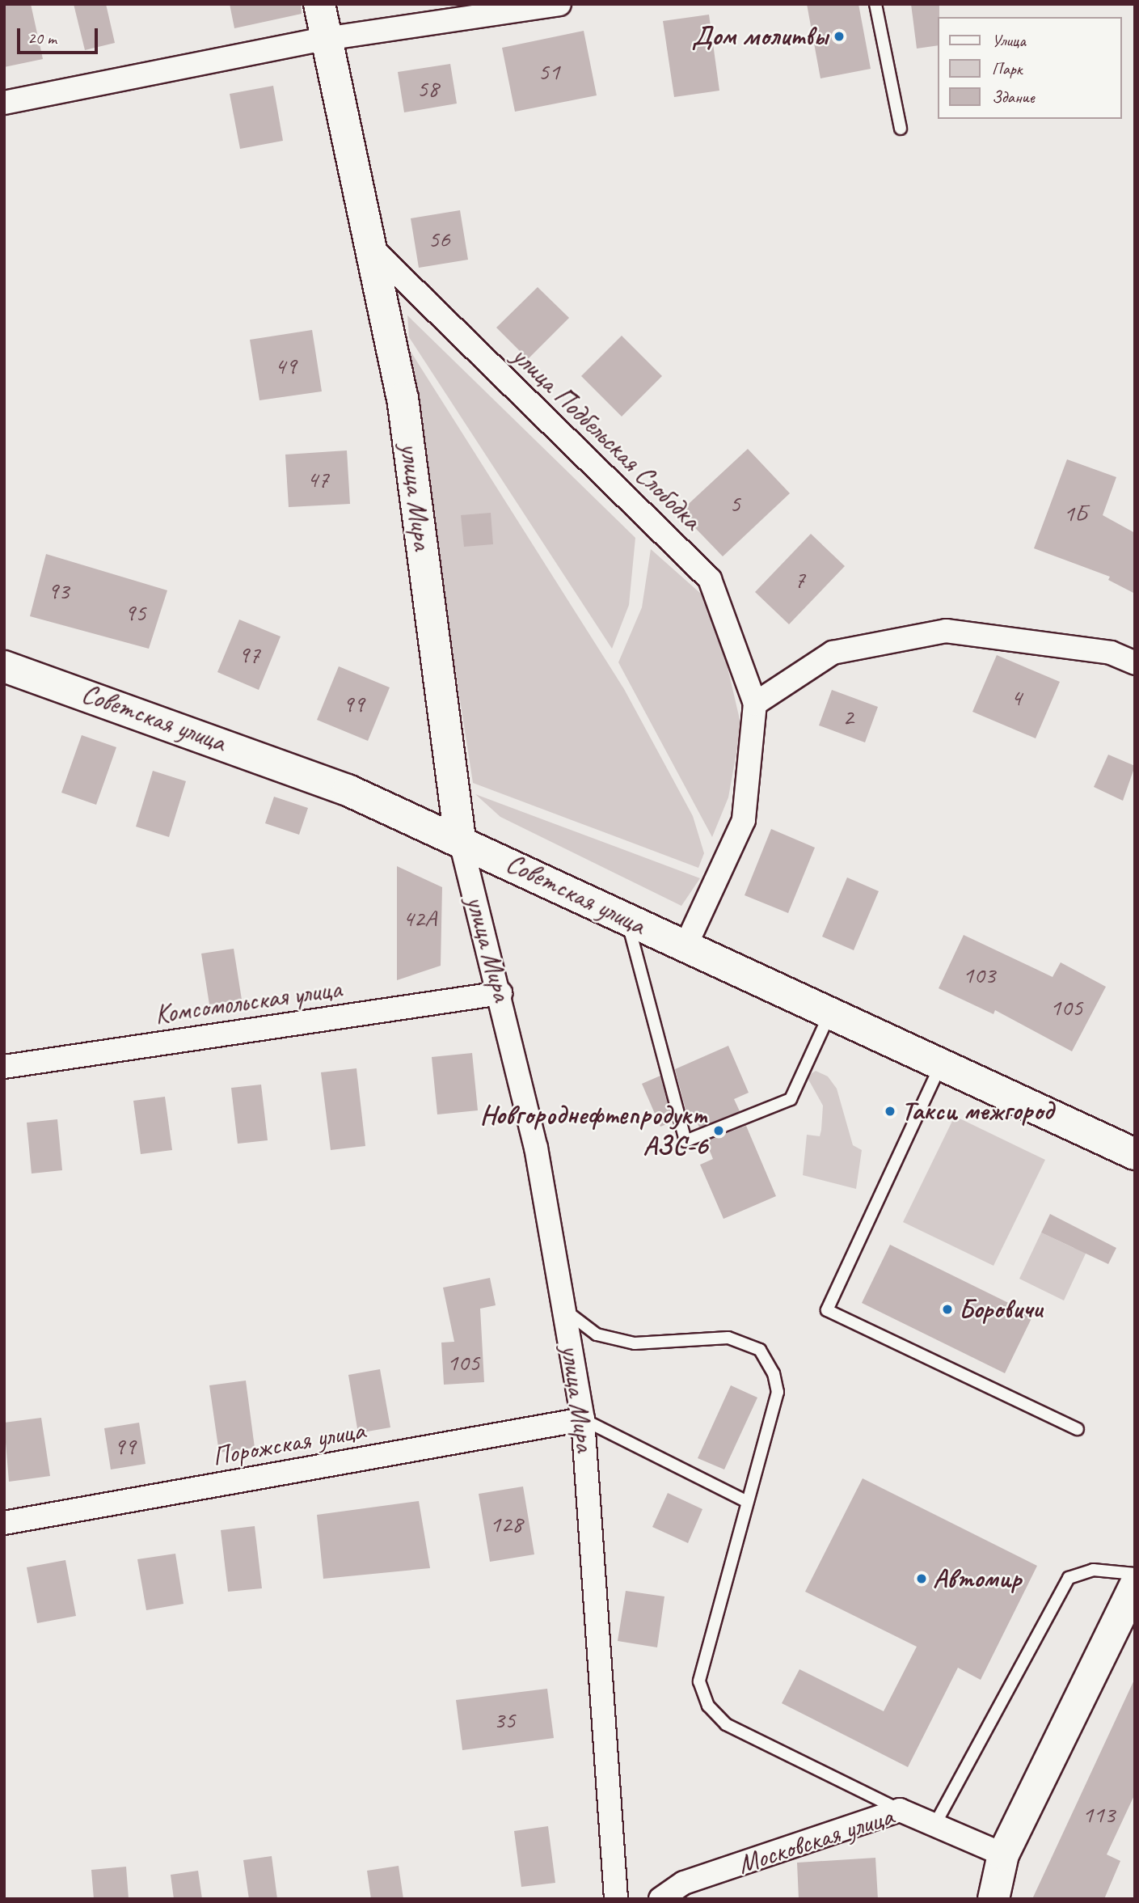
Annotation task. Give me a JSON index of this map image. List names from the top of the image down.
{
  "streets": {
    "main road": ["улица Мира", "Советская улица"],
    "street": [
      "улица Подбельская Слободка",
      "Комсомольская улица",
      "Порожская улица",
      "Московская улица"
    ]
  },
  "crossings": [
    ["улица Подбельская Слободка", "улица Мира"],
    ["улица Мира", "Советская улица"],
    ["улица Мира", "Комсомольская улица"],
    ["улица Мира", "Порожская улица"]
  ],
  "places": [
    "Дом молитвы",
    "Такси межгород",
    "Новгороднефтепродукт АЗС-6",
    "Боровичи",
    "Автомир"
  ],
  "house_numbers": [
    "51",
    "58",
    "56",
    "49",
    "47",
    "5",
    "1Б",
    "7",
    "93",
    "95",
    "97",
    "4",
    "99",
    "2",
    "42А",
    "103",
    "105",
    "105",
    "99",
    "128",
    "35",
    "113"
  ],
  "legend": ["Улица", "Парк", "Здание"],
  "scale_bar": "20 m"
}
